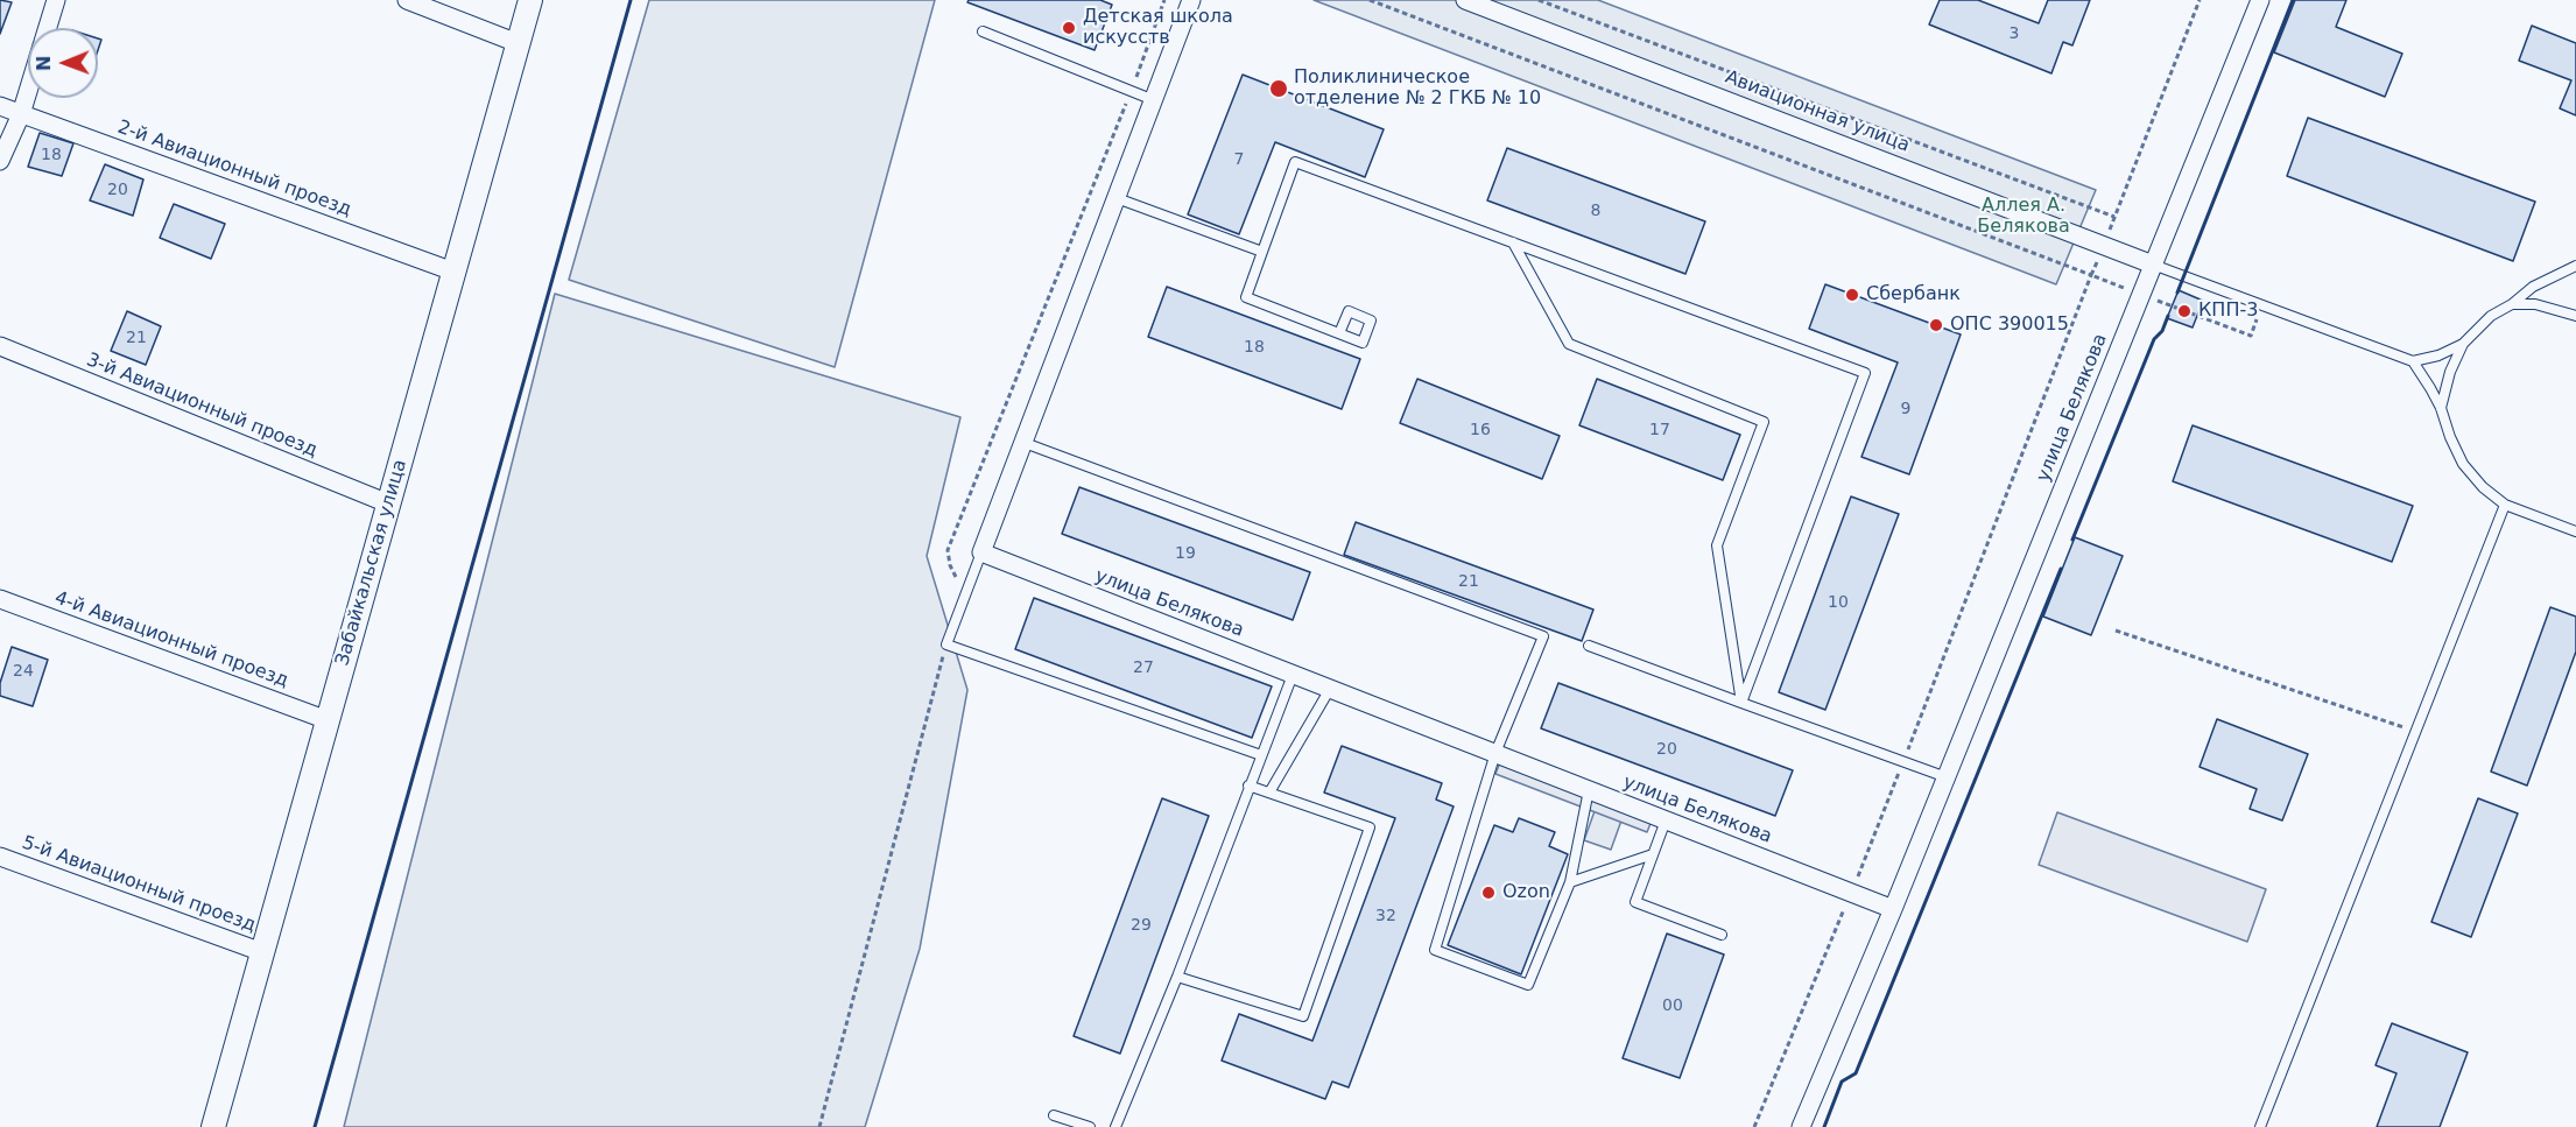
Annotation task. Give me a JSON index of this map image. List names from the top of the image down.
{
  "streets": {
    "street": [
      "Авиационная улица",
      "2-й Авиационный проезд",
      "3-й Авиационный проезд",
      "улица Белякова",
      "Забайкальская улица",
      "4-й Авиационный проезд",
      "5-й Авиационный проезд"
    ]
  },
  "crossings": [
    ["Авиационная улица", "улица Белякова"],
    ["2-й Авиационный проезд", "Забайкальская улица"],
    ["3-й Авиационный проезд", "Забайкальская улица"],
    ["Забайкальская улица", "4-й Авиационный проезд"],
    ["Забайкальская улица", "5-й Авиационный проезд"]
  ],
  "parks": ["Аллея А. Белякова"],
  "places": [
    "Детская школа искусств",
    "Поликлиническое отделение № 2 ГКБ № 10",
    "Сбербанк",
    "КПП-3",
    "ОПС 390015",
    "Ozon"
  ],
  "house_numbers": [
    "3",
    "18",
    "7",
    "20",
    "8",
    "21",
    "18",
    "9",
    "16",
    "17",
    "19",
    "21",
    "10",
    "27",
    "24",
    "20",
    "32",
    "29",
    "00"
  ],
  "north": "left"
}
